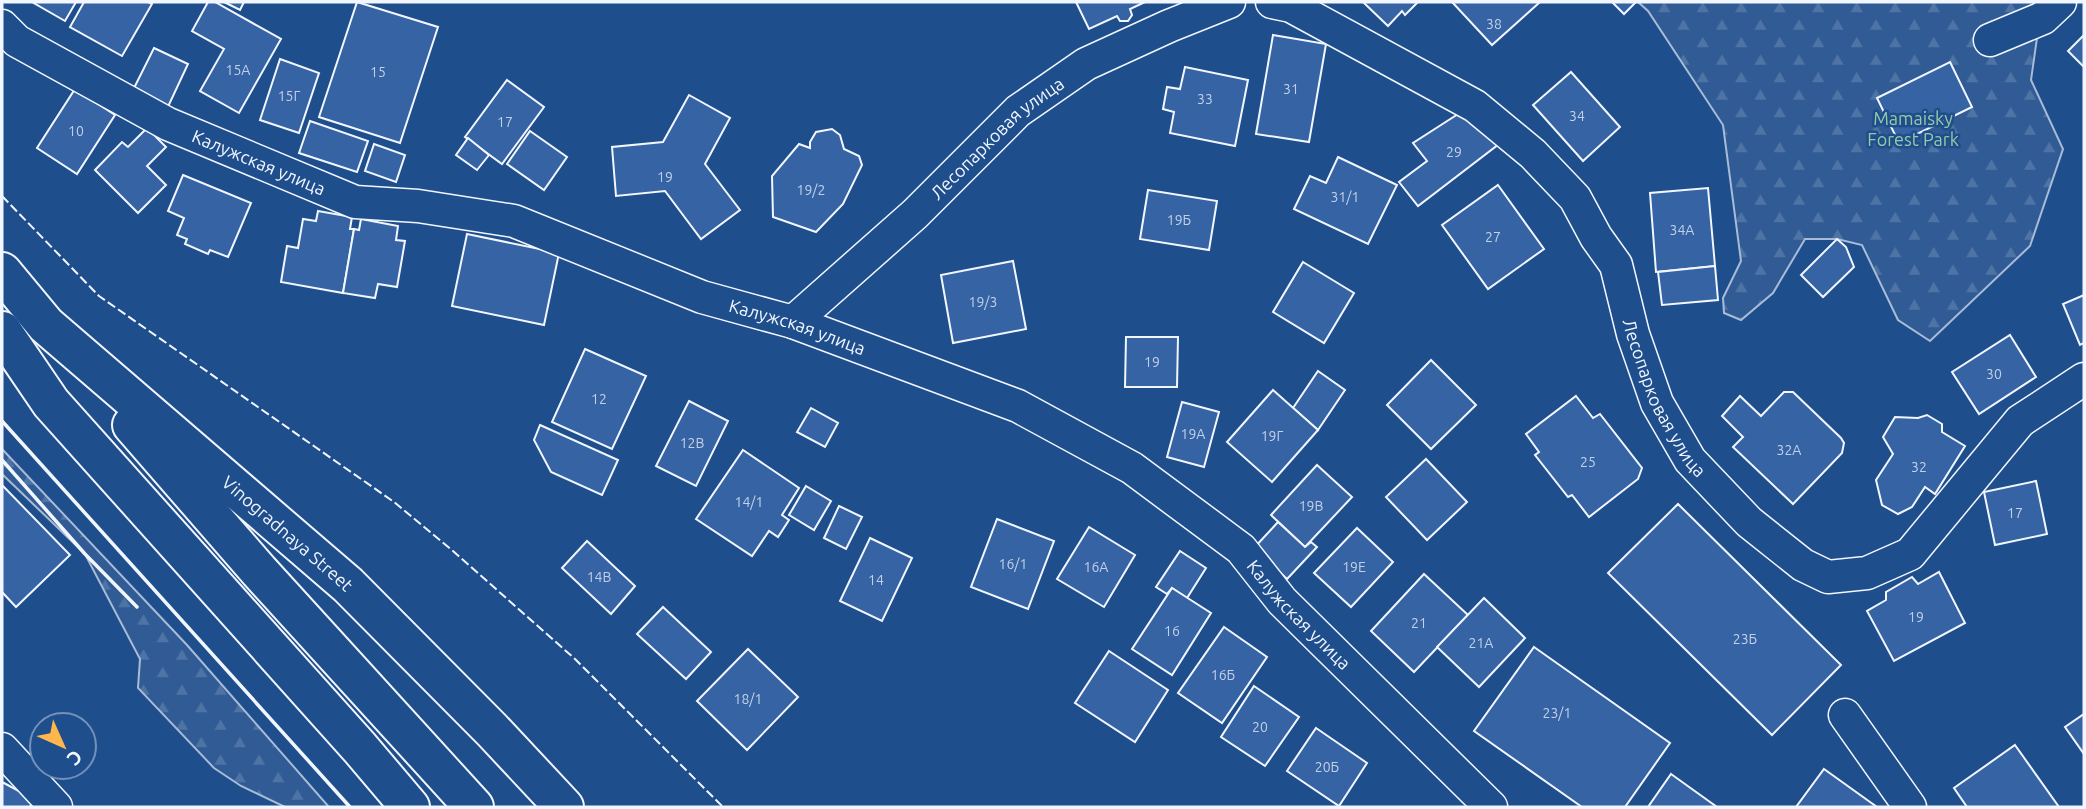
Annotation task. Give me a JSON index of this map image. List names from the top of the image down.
{
  "streets": {
    "main road": ["Vinogradnaya Street"],
    "street": ["Лесопарковая улица", "Калужская улица"]
  },
  "crossings": [
    ["Лесопарковая улица", "Калужская улица"]
  ],
  "parks": ["Mamaisky Forest Park"],
  "house_numbers": [
    "38",
    "15А",
    "15",
    "31",
    "15Г",
    "33",
    "34",
    "17",
    "10",
    "29",
    "19",
    "19/2",
    "31/1",
    "19Б",
    "34А",
    "27",
    "19/3",
    "19",
    "30",
    "12",
    "19А",
    "19Г",
    "12В",
    "32А",
    "25",
    "32",
    "14/1",
    "19В",
    "17",
    "16/1",
    "16А",
    "19Е",
    "14В",
    "14",
    "19",
    "21",
    "16",
    "23Б",
    "21А",
    "16Б",
    "18/1",
    "23/1",
    "20",
    "20Б"
  ],
  "north": "bottom right"
}
